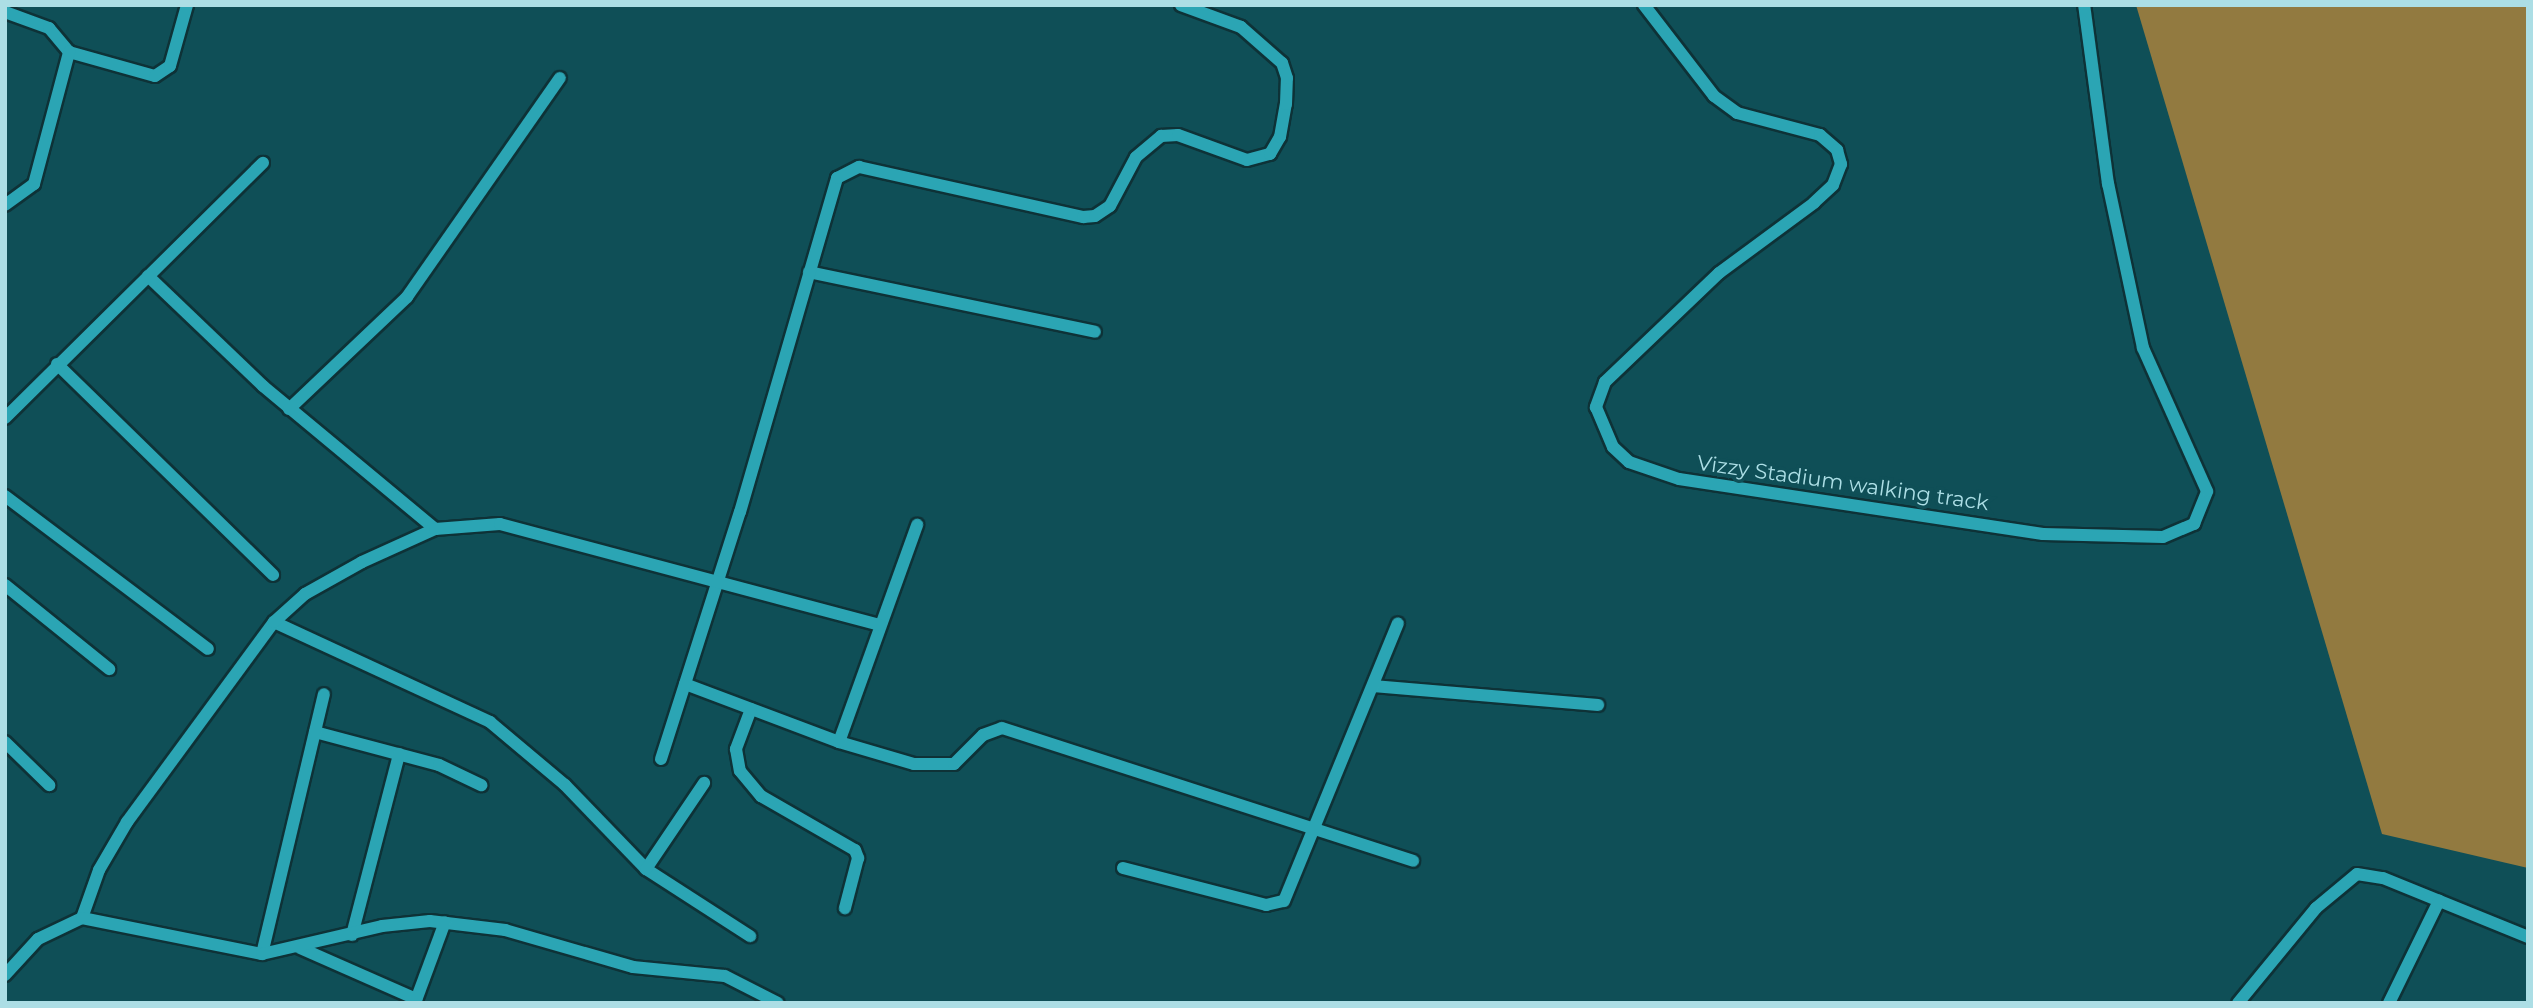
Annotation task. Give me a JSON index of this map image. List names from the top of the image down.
{
  "streets": {
    "street": ["Vizzy Stadium walking track"]
  }
}
